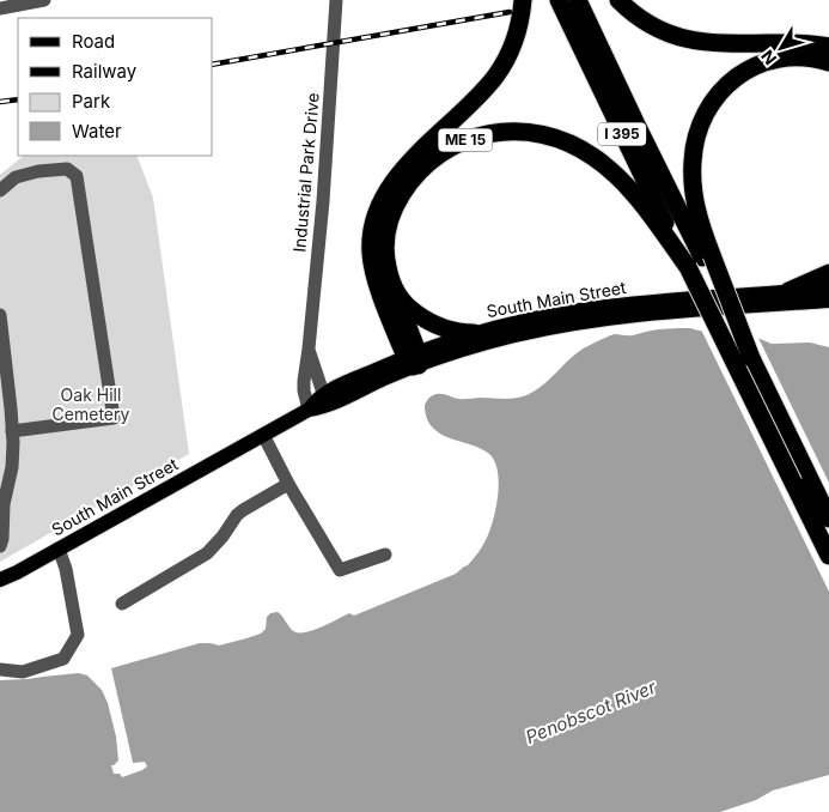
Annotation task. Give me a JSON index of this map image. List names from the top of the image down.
{
  "streets": {
    "highway": ["I 395", "ME 15"],
    "main road": ["South Main Street"],
    "street": ["Industrial Park Drive"]
  },
  "crossings": [
    ["I 395", "ME 15"],
    ["ME 15", "South Main Street"],
    ["Industrial Park Drive", "South Main Street"]
  ],
  "water": ["Penobscot River"],
  "parks": ["Oak Hill Cemetery"],
  "legend": [
    "Road",
    "Railway",
    "Park",
    "Water"
  ],
  "north": "bottom left"
}
